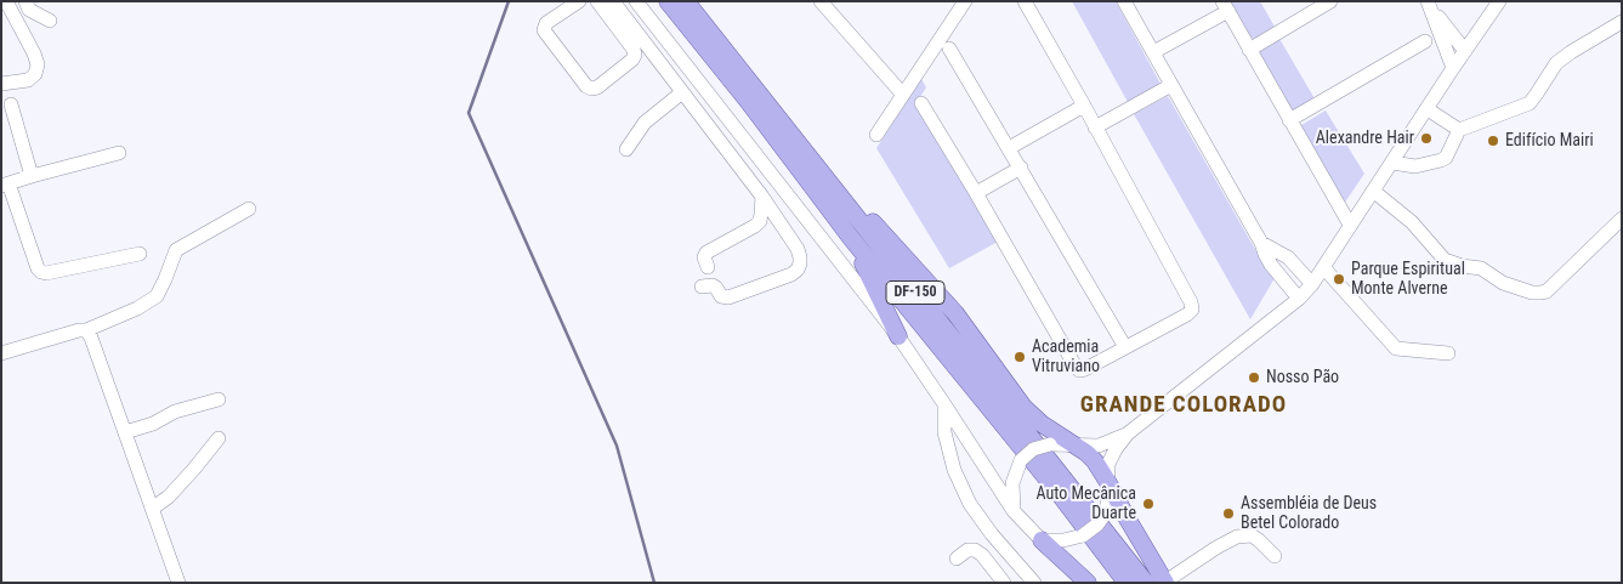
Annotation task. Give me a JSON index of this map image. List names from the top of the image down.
{
  "streets": {
    "main road": ["DF-150"]
  },
  "districts": ["GRANDE COLORADO"],
  "places": [
    "Alexandre Hair",
    "Edifício Mairi",
    "Parque Espiritual Monte Alverne",
    "Academia Vitruviano",
    "Nosso Pão",
    "Auto Mecânica Duarte",
    "Assembléia de Deus Betel Colorado"
  ]
}
